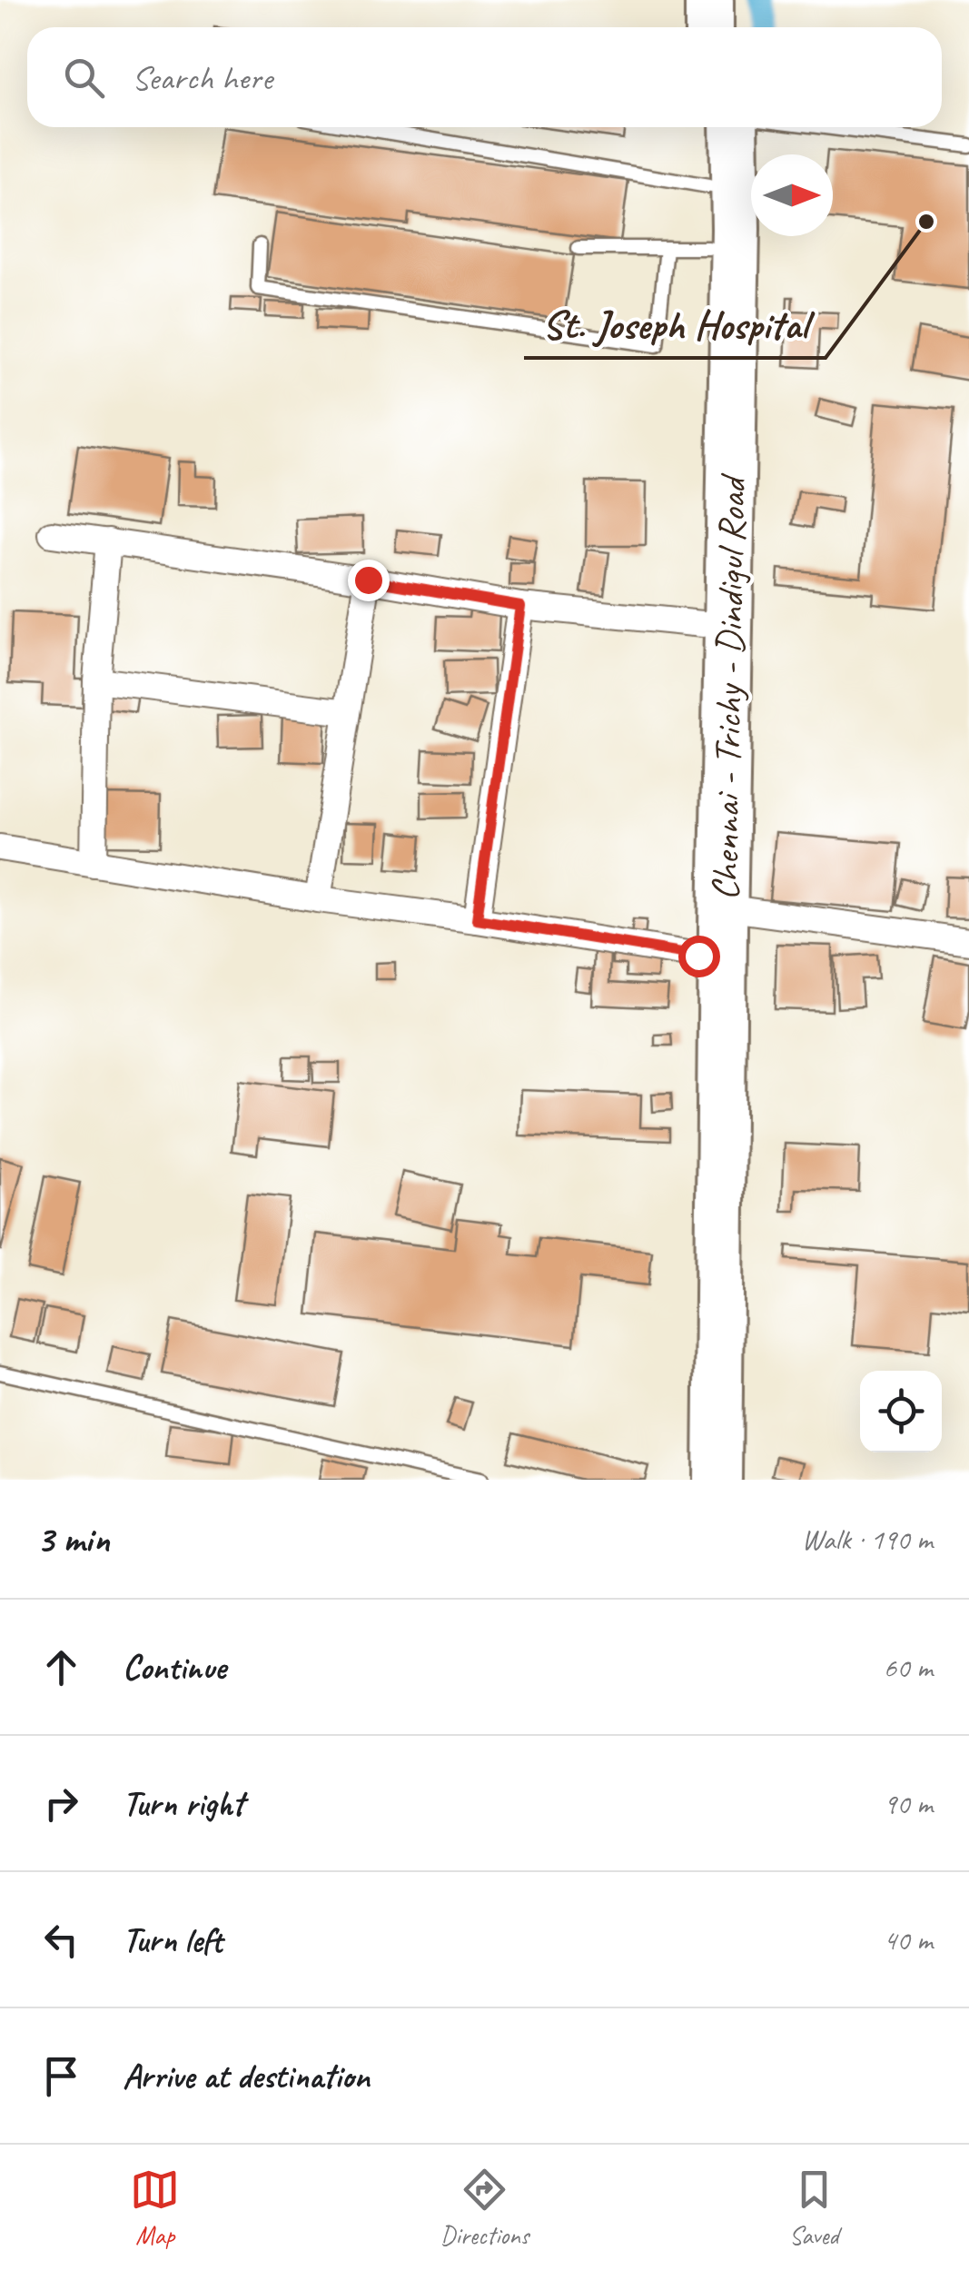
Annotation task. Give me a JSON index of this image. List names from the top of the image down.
{
  "streets": {
    "highway": ["Chennai - Trichy - Dindigul Road"]
  },
  "places": ["St. Joseph Hospital"],
  "north": "right",
  "page": {
    "search": "Search here",
    "heading": ["3 min", "Walk · 190 m"],
    "list": [
      ["Continue", "60 m"],
      ["Turn right", "90 m"],
      ["Turn left", "40 m"],
      "Arrive at destination"
    ],
    "nav": ["Map", "Directions", "Saved"]
  }
}
